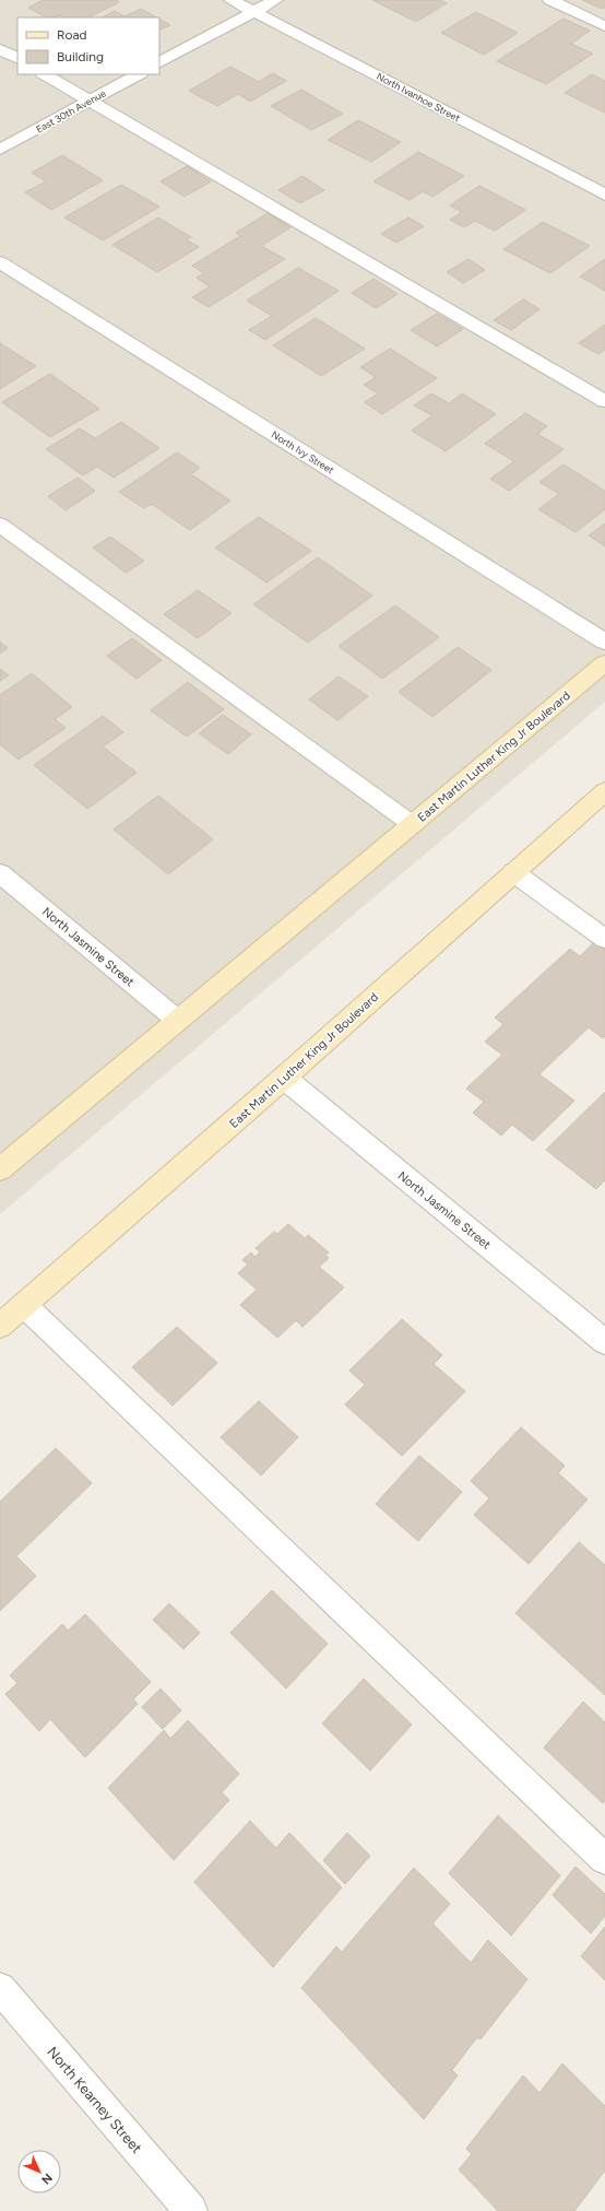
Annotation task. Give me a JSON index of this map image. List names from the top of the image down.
{
  "streets": {
    "main road": ["East Martin Luther King Jr Boulevard"],
    "street": [
      "North Ivanhoe Street",
      "East 30th Avenue",
      "North Ivy Street",
      "North Jasmine Street",
      "North Kearney Street"
    ]
  },
  "crossings": [
    ["East Martin Luther King Jr Boulevard", "North Jasmine Street"]
  ],
  "legend": ["Road", "Building"],
  "north": "bottom right"
}
